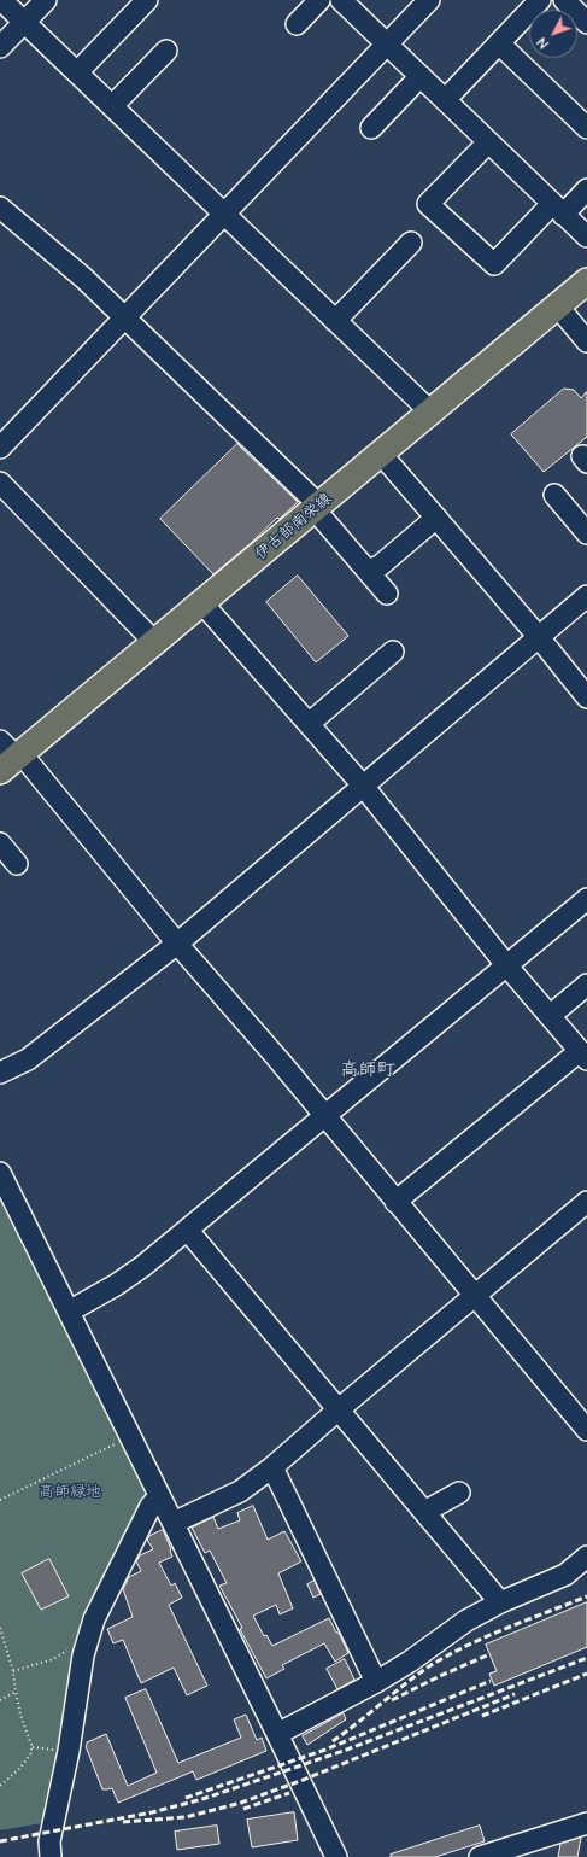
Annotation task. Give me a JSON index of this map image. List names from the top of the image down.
{
  "streets": {
    "main road": ["伊古部南栄線"]
  },
  "districts": ["高師町"],
  "parks": ["高師緑地"],
  "north": "bottom left"
}
